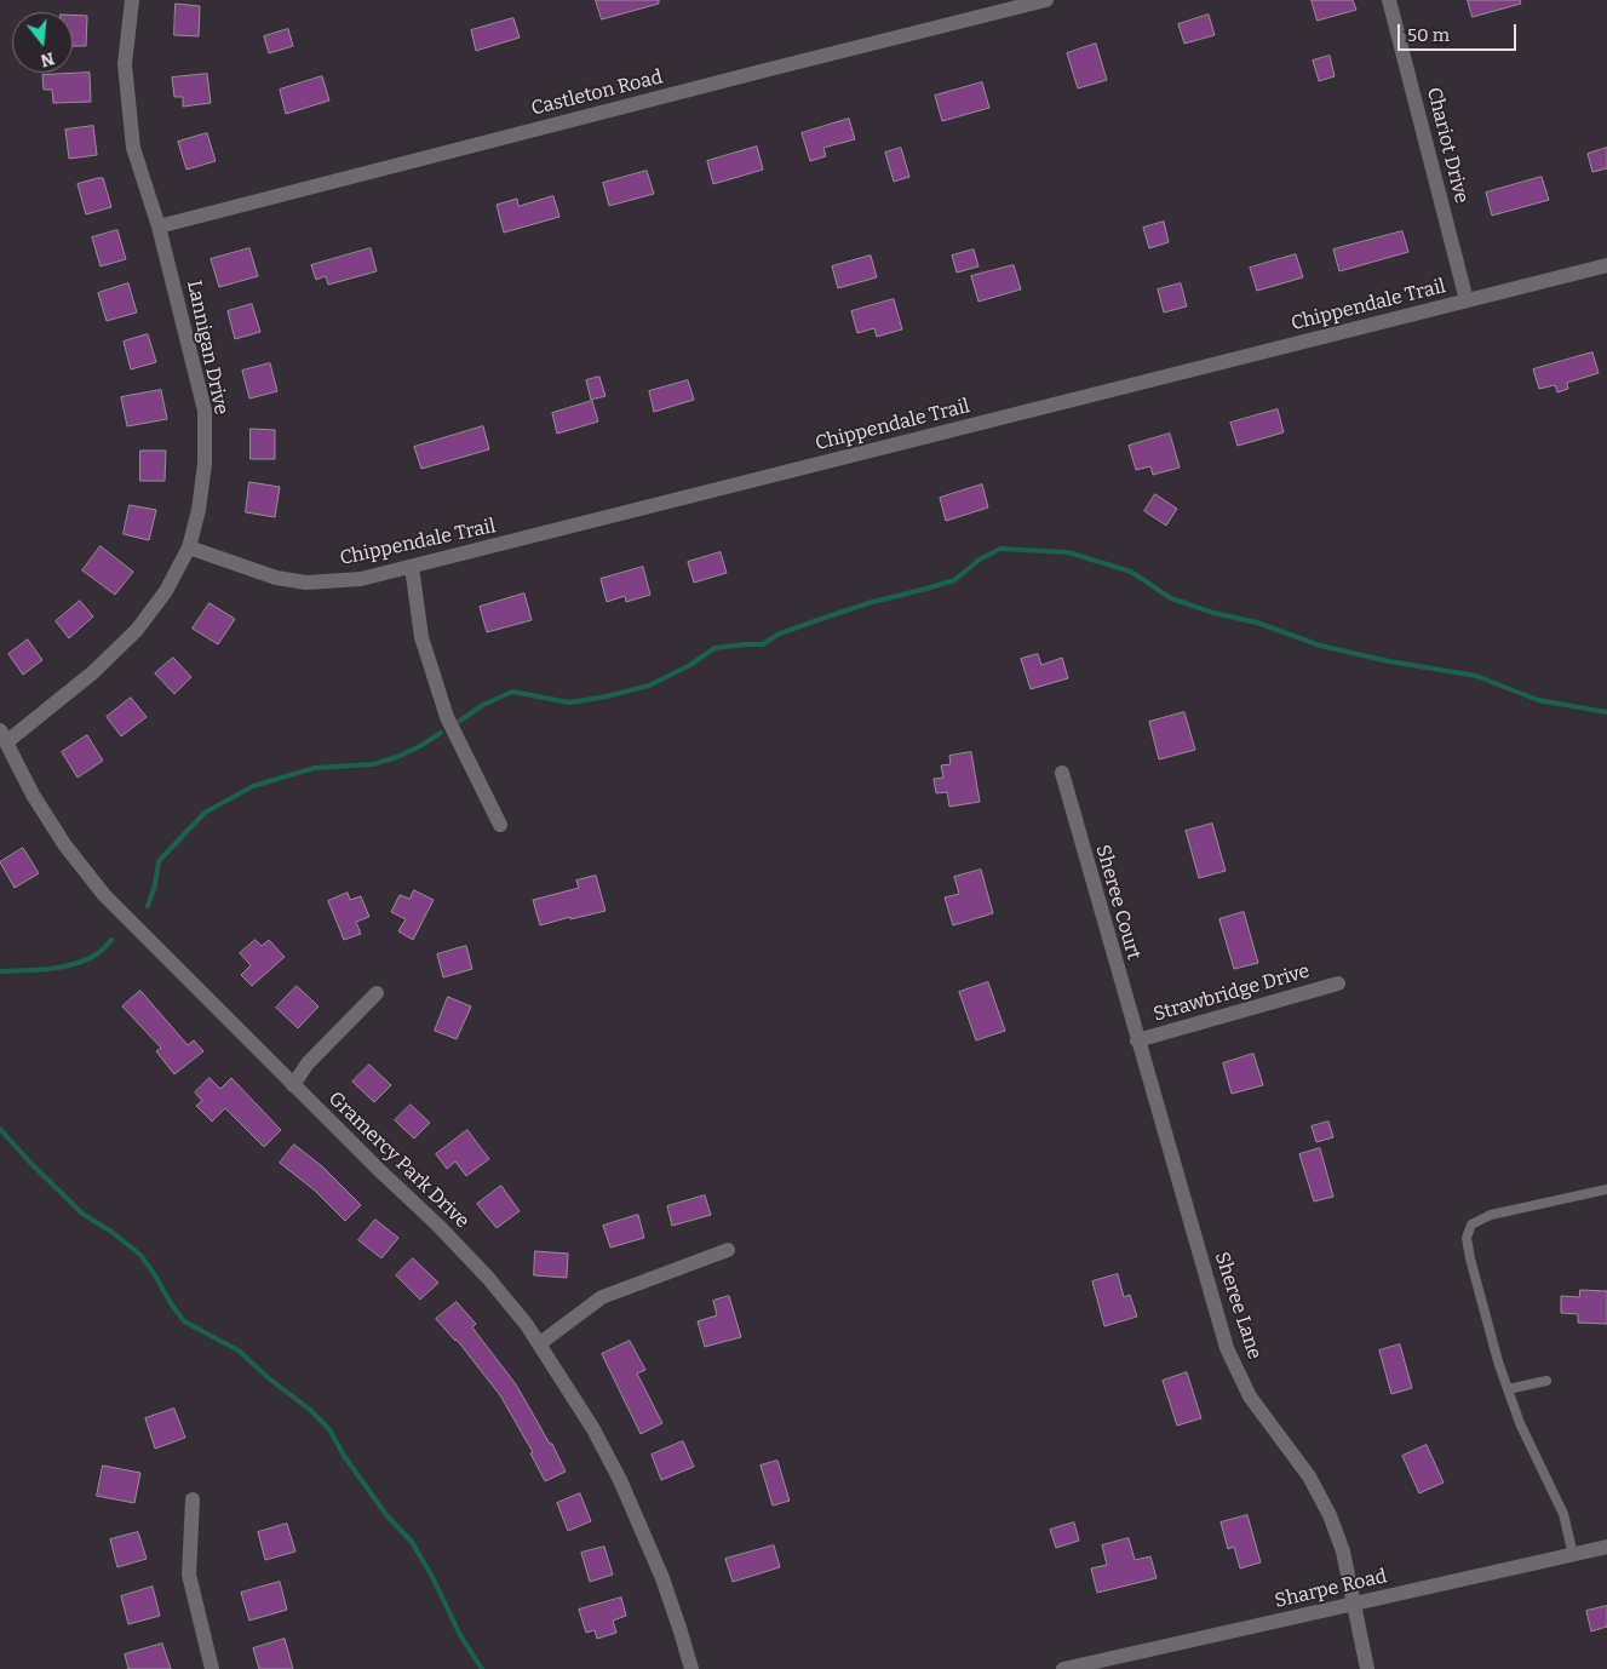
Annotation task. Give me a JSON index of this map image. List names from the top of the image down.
{
  "streets": {
    "street": [
      "Castleton Road",
      "Chariot Drive",
      "Chippendale Trail",
      "Lannigan Drive",
      "Sheree Court",
      "Strawbridge Drive",
      "Gramercy Park Drive",
      "Sheree Lane",
      "Sharpe Road"
    ]
  },
  "crossings": [
    ["Castleton Road", "Lannigan Drive"],
    ["Chariot Drive", "Chippendale Trail"],
    ["Chippendale Trail", "Lannigan Drive"],
    ["Lannigan Drive", "Gramercy Park Drive"],
    ["Sheree Court", "Strawbridge Drive"],
    ["Sheree Court", "Sheree Lane"],
    ["Strawbridge Drive", "Sheree Lane"],
    ["Sheree Lane", "Sharpe Road"]
  ],
  "scale_bar": "50 m",
  "north": "bottom"
}
